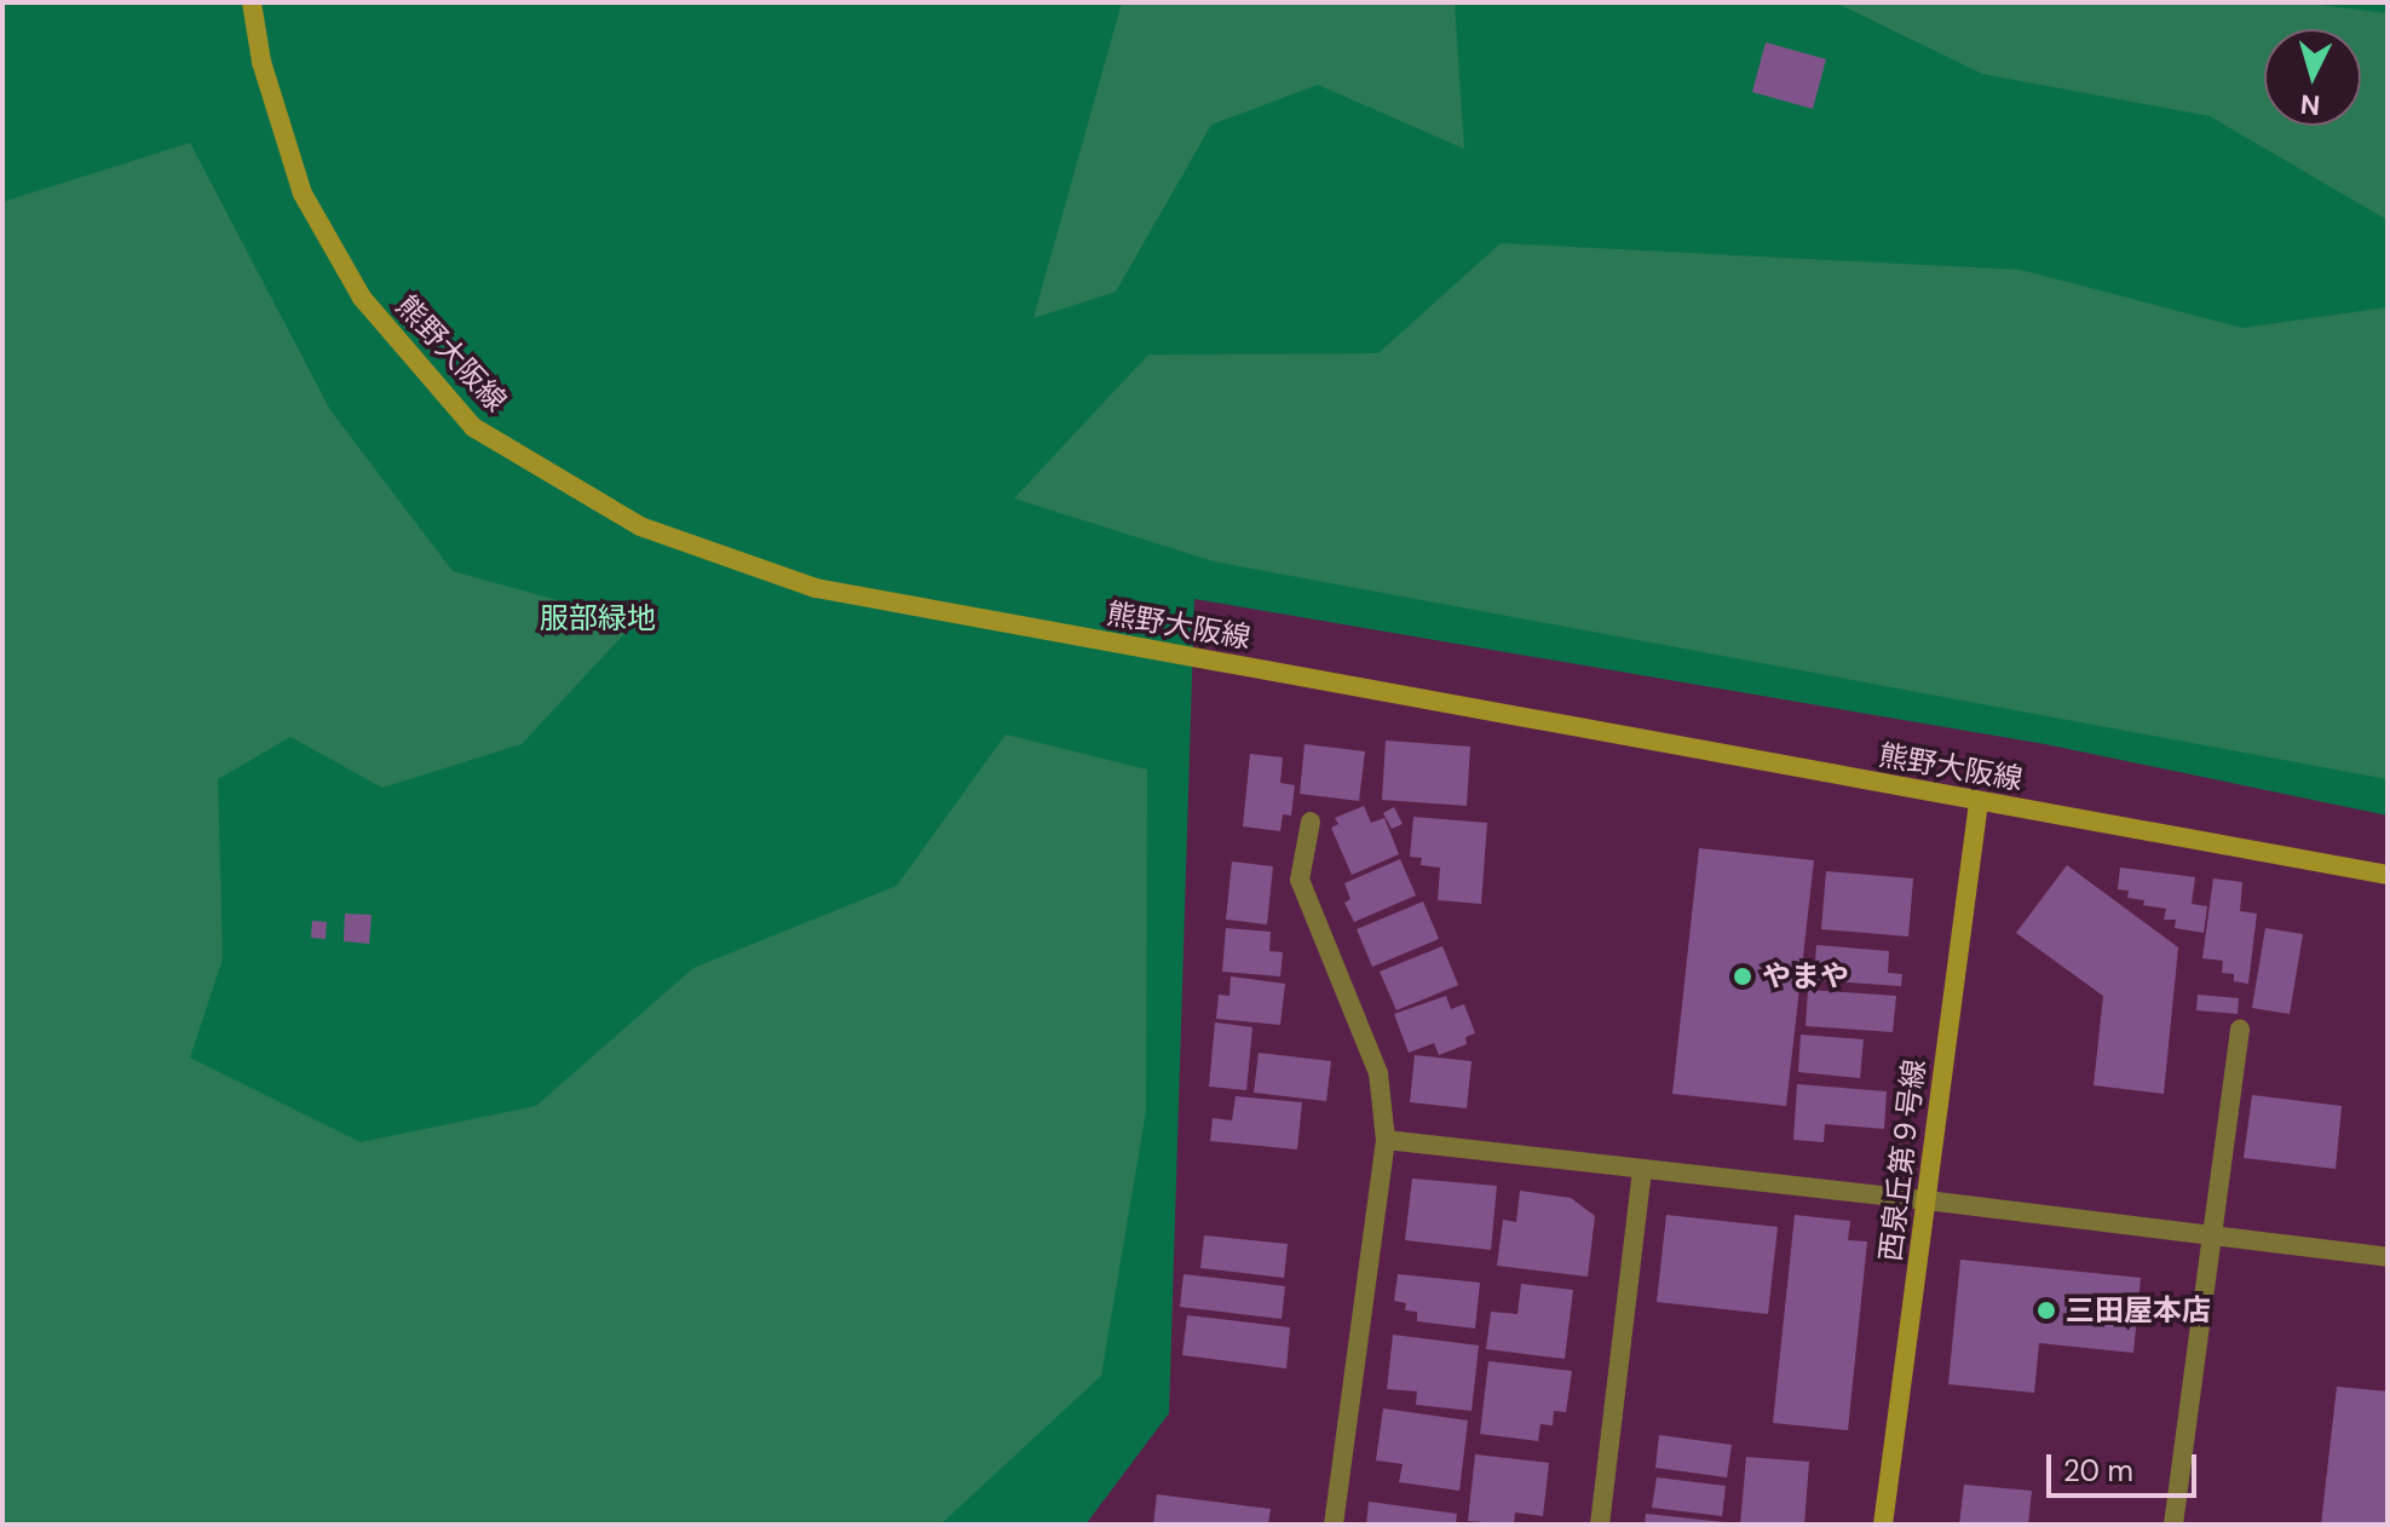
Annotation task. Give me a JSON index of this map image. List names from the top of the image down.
{
  "streets": {
    "main road": ["熊野大阪線", "西泉丘第９号線"]
  },
  "crossings": [
    ["熊野大阪線", "西泉丘第９号線"]
  ],
  "parks": ["服部緑地"],
  "places": ["やまや", "三田屋本店"],
  "scale_bar": "20 m",
  "north": "bottom"
}
